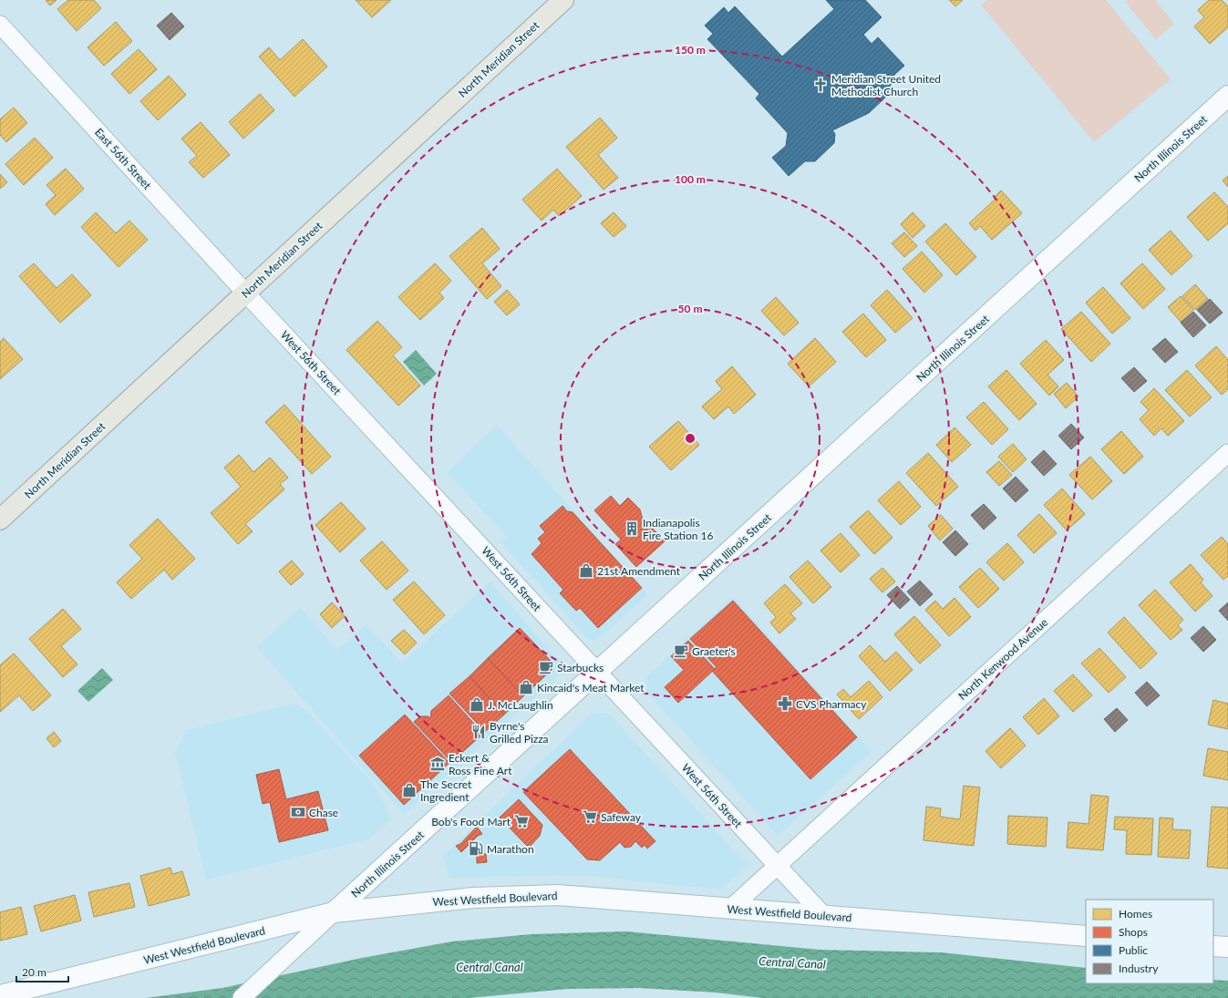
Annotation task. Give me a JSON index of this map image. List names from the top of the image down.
{
  "streets": {
    "main road": ["North Meridian Street"],
    "street": [
      "North Illinois Street",
      "East 56th Street",
      "West 56th Street",
      "North Kenwood Avenue",
      "West Westfield Boulevard"
    ]
  },
  "crossings": [
    ["North Meridian Street", "East 56th Street"],
    ["North Meridian Street", "West 56th Street"],
    ["North Illinois Street", "West 56th Street"],
    ["North Illinois Street", "West Westfield Boulevard"],
    ["East 56th Street", "West 56th Street"],
    ["West 56th Street", "North Kenwood Avenue"],
    ["North Kenwood Avenue", "West Westfield Boulevard"]
  ],
  "water": ["Central Canal"],
  "places": {
    "church": ["Meridian Street United Methodist Church"],
    "building": ["Indianapolis Fire Station 16"],
    "shop": [
      "21st Amendment",
      "Kincaid's Meat Market",
      "J. McLaughlin",
      "The Secret Ingredient"
    ],
    "cafe": ["Graeter's", "Starbucks"],
    "pharmacy": ["CVS Pharmacy"],
    "restaurant": ["Byrne's Grilled Pizza"],
    "museum": ["Eckert & Ross Fine Art"],
    "bank": ["Chase"],
    "supermarket": ["Safeway", "Bob's Food Mart"],
    "fuel station": ["Marathon"]
  },
  "legend": [
    "Homes",
    "Shops",
    "Public",
    "Industry"
  ],
  "scale_bar": "20 m",
  "rings": ["150 m", "100 m", "50 m"]
}
